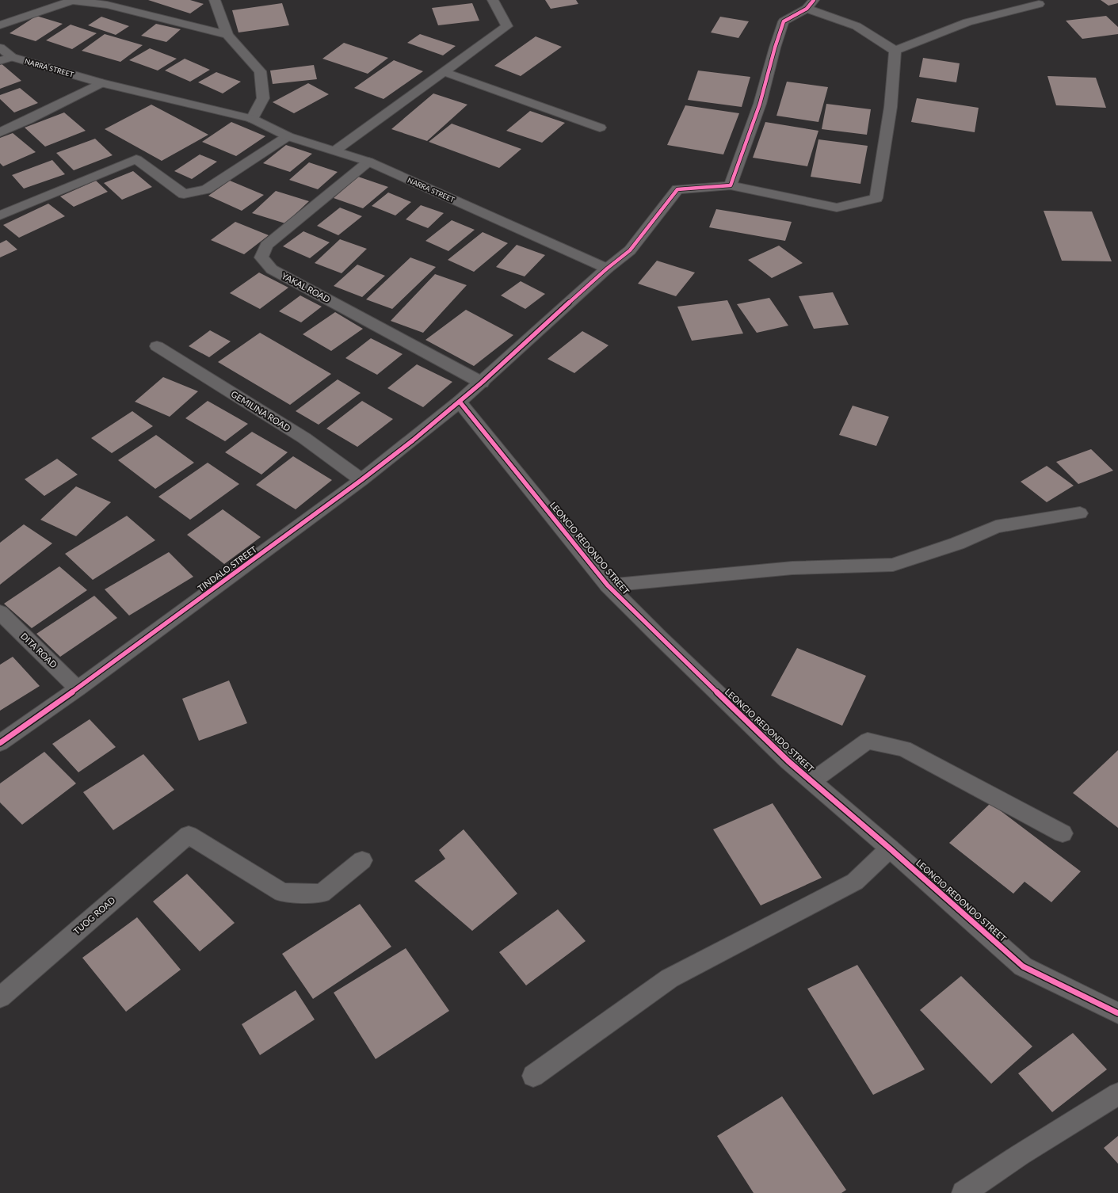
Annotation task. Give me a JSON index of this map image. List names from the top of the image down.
{
  "streets": {
    "street": [
      "NARRA STREET",
      "YAKAL ROAD",
      "GEMILINA ROAD",
      "LEONCIO REDONDO STREET",
      "TINDALO STREET",
      "DITA ROAD",
      "TUOG ROAD"
    ]
  },
  "crossings": [
    ["NARRA STREET", "YAKAL ROAD"],
    ["NARRA STREET", "TINDALO STREET"],
    ["YAKAL ROAD", "TINDALO STREET"],
    ["GEMILINA ROAD", "TINDALO STREET"],
    ["LEONCIO REDONDO STREET", "TINDALO STREET"],
    ["TINDALO STREET", "DITA ROAD"]
  ]
}
